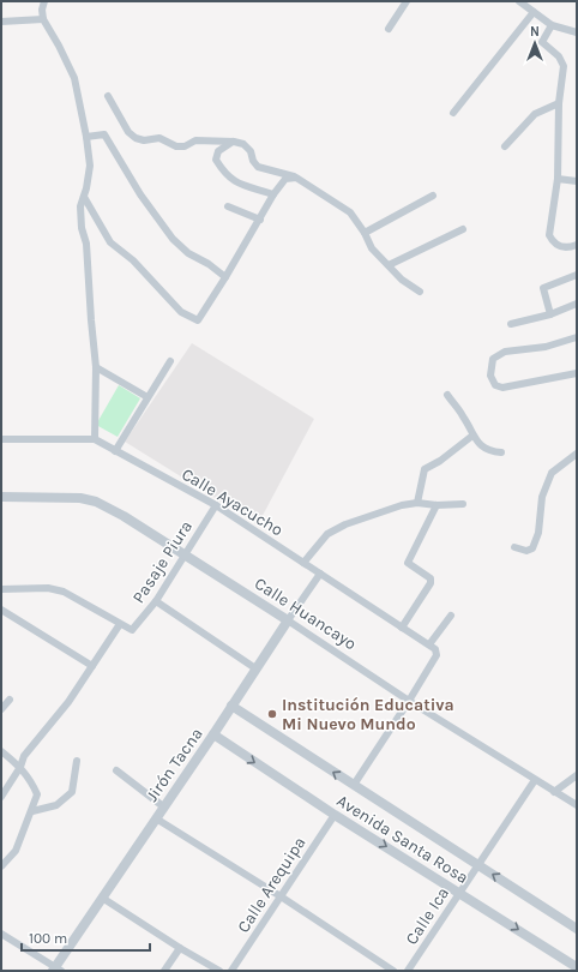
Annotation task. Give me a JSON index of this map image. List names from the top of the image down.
{
  "streets": {
    "street": [
      "Calle Ayacucho",
      "Pasaje Piura",
      "Calle Huancayo",
      "Jirón Tacna",
      "Avenida Santa Rosa",
      "Calle Arequipa",
      "Calle Ica"
    ]
  },
  "crossings": [
    ["Calle Ayacucho", "Pasaje Piura"],
    ["Calle Ayacucho", "Jirón Tacna"],
    ["Pasaje Piura", "Calle Huancayo"],
    ["Calle Huancayo", "Jirón Tacna"],
    ["Calle Huancayo", "Calle Ica"],
    ["Jirón Tacna", "Avenida Santa Rosa"],
    ["Avenida Santa Rosa", "Calle Arequipa"],
    ["Avenida Santa Rosa", "Calle Ica"]
  ],
  "places": ["Institución Educativa Mi Nuevo Mundo"],
  "scale_bar": "100 m",
  "north": "top"
}
